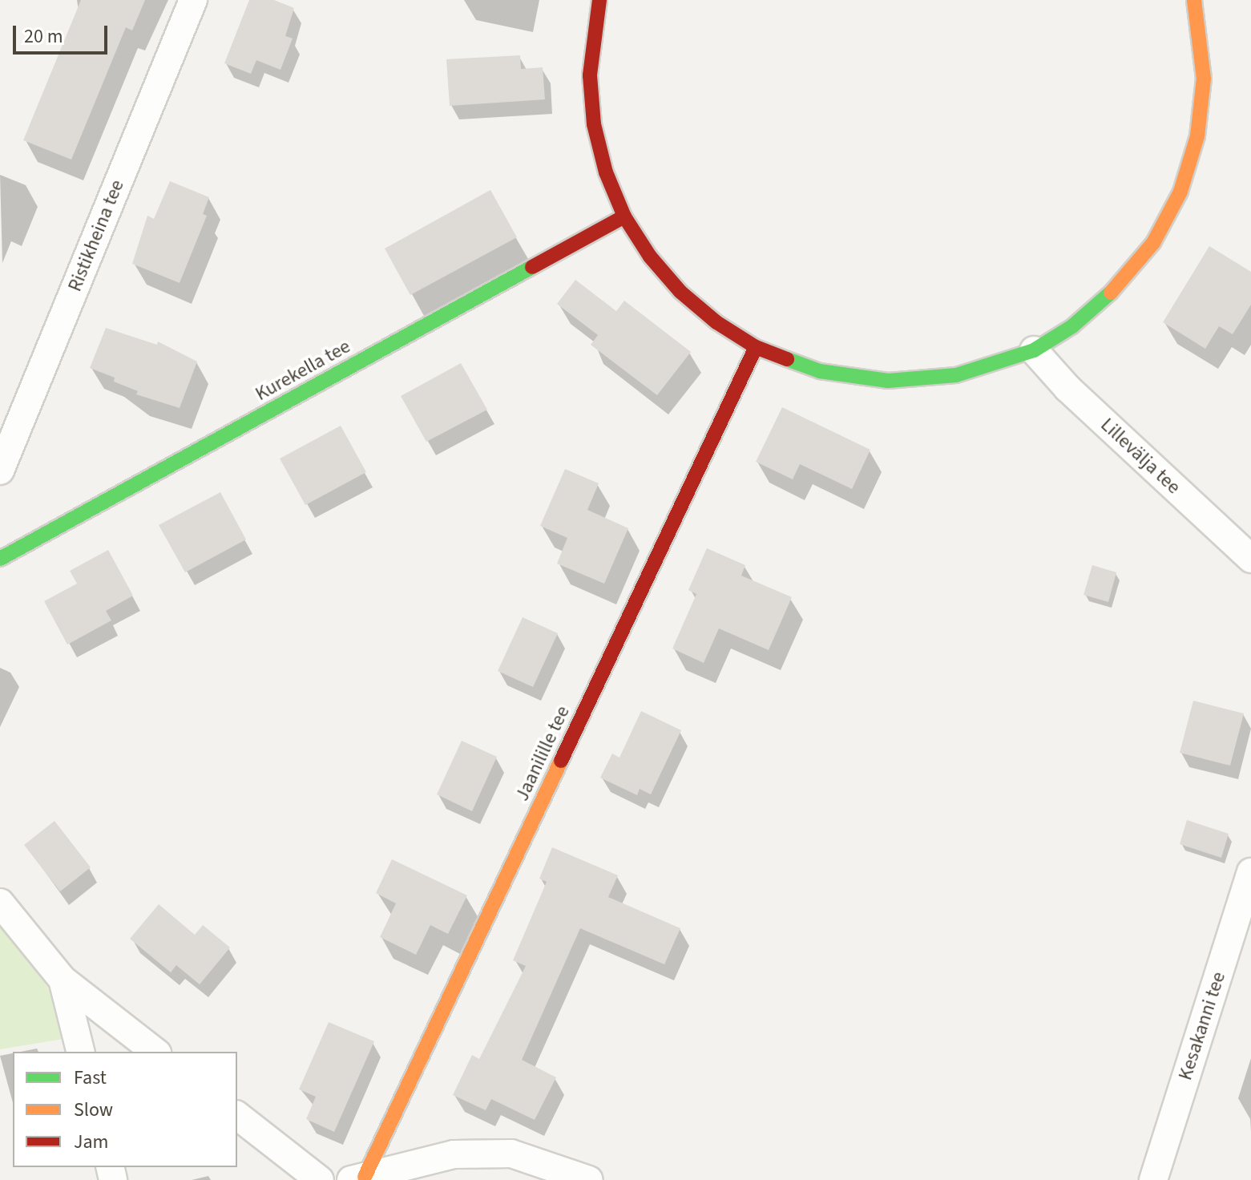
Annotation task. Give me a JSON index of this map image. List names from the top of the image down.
{
  "streets": {
    "street": [
      "Ristikheina tee",
      "Kurekella tee",
      "Lillevälja tee",
      "Jaanilille tee",
      "Kesakanni tee"
    ]
  },
  "legend": ["Fast", "Slow", "Jam"],
  "scale_bar": "20 m"
}
